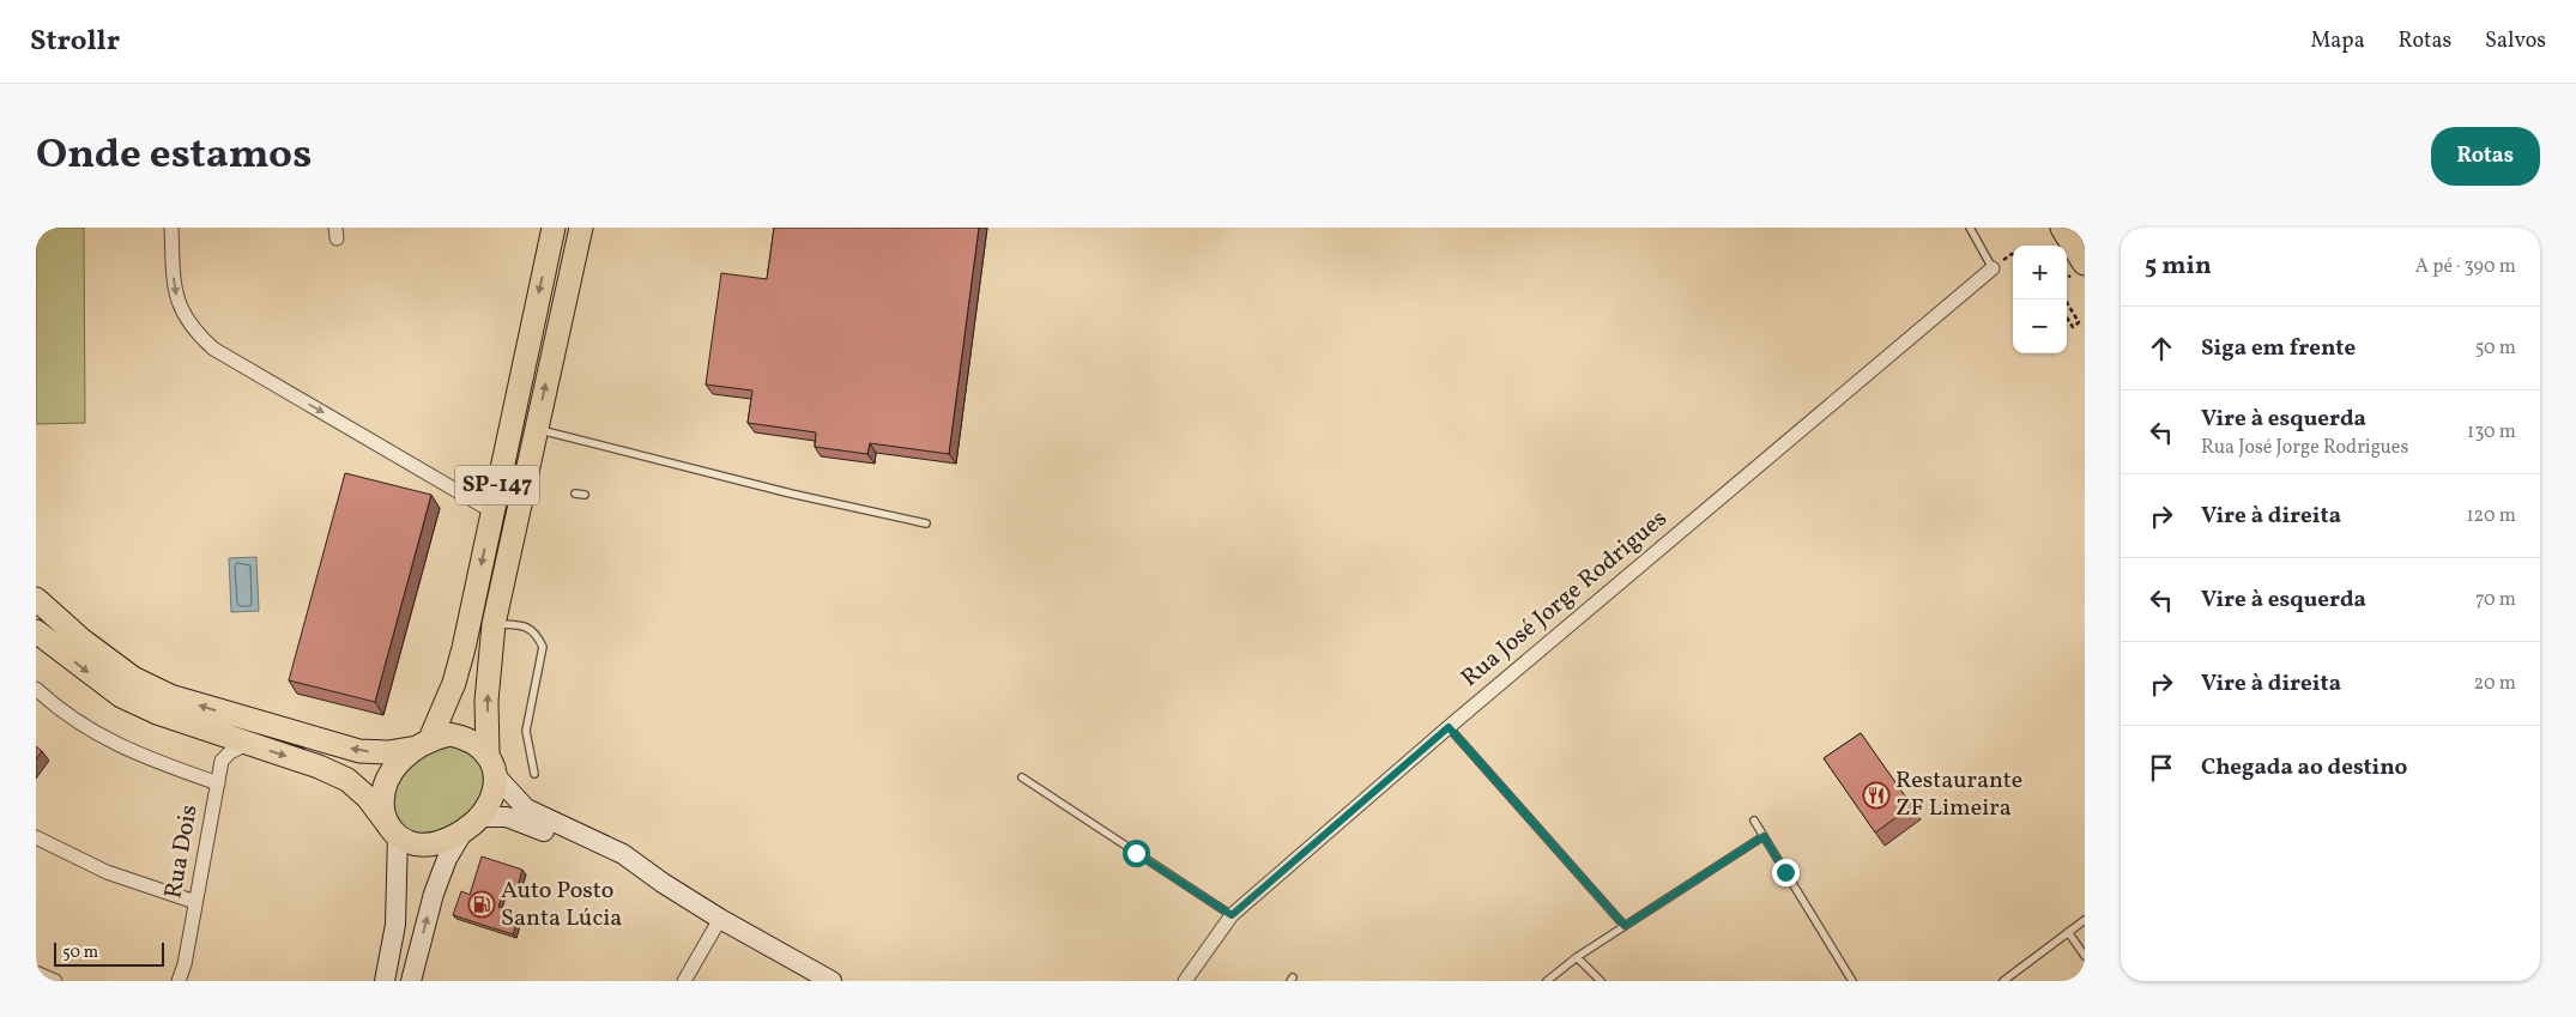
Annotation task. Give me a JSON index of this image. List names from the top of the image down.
{
  "streets": {
    "highway": ["SP-147"],
    "street": ["Rua José Jorge Rodrigues", "Rua Dois"]
  },
  "places": {
    "restaurant": ["Restaurante ZF Limeira"],
    "fuel station": ["Auto Posto Santa Lúcia"]
  },
  "scale_bar": "50 m",
  "page": {
    "header": "Strollr",
    "nav": ["Mapa", "Rotas", "Salvos"],
    "title": "Onde estamos",
    "buttons": "Rotas",
    "heading": ["5 min", "A pé · 390 m"],
    "map_buttons": ["+", "−"],
    "list": [
      ["Siga em frente", "50 m"],
      ["Vire à esquerda", "Rua José Jorge Rodrigues", "130 m"],
      ["Vire à direita", "120 m"],
      ["Vire à esquerda", "70 m"],
      ["Vire à direita", "20 m"],
      "Chegada ao destino"
    ],
    "scale": "50 m"
  }
}
